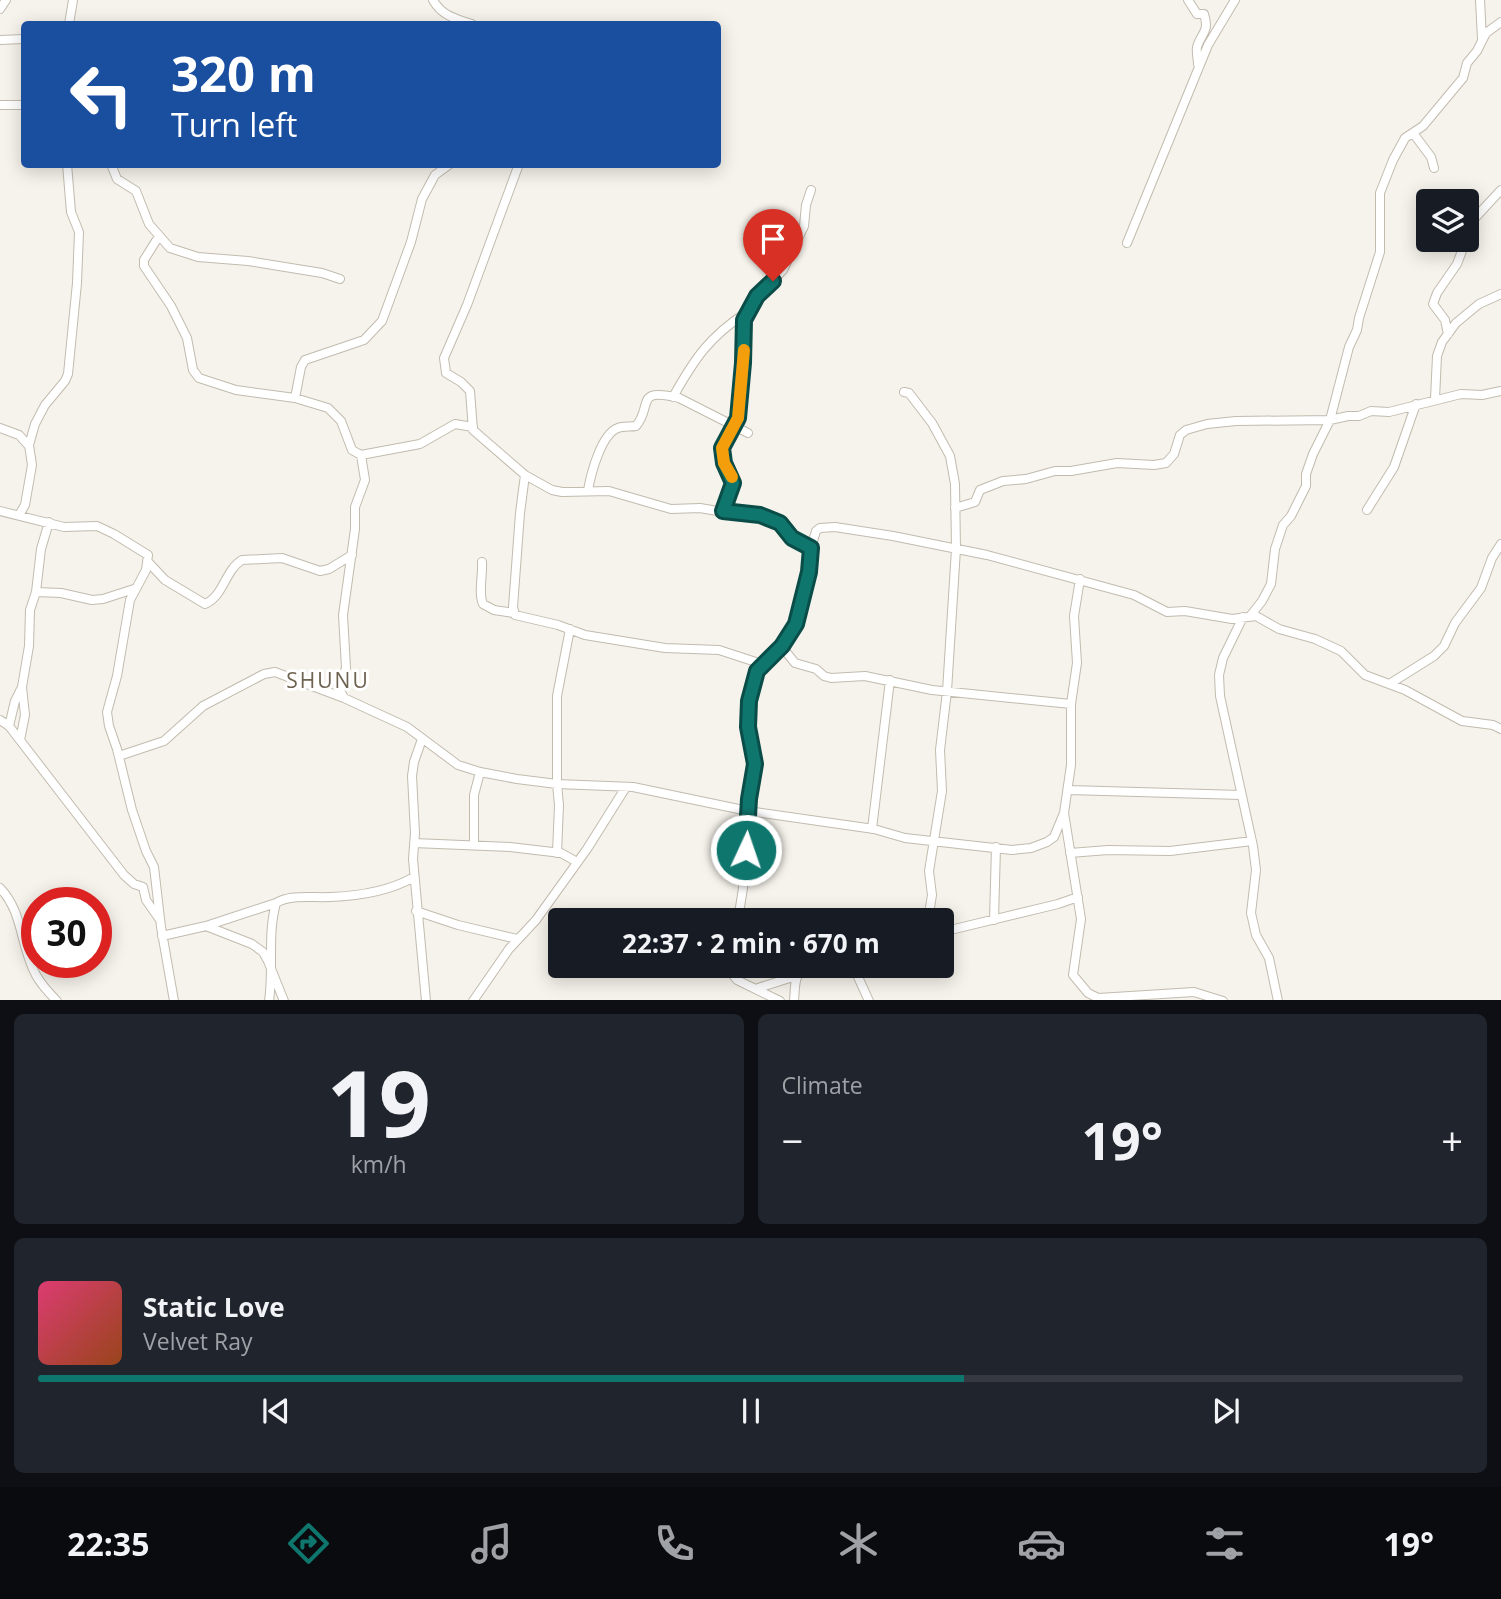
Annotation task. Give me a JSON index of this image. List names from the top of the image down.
{
  "districts": ["SHUNU"],
  "page": {
    "turn": ["320 m", "Turn left"],
    "limit": "30",
    "trip": "22:37 · 2 min · 670 m",
    "tile": [
      ["19", "km/h"],
      "Climate"
    ],
    "heat": ["−", "19°", "+"],
    "song": ["Static Love", "Velvet Ray"],
    "tabs": ["22:35", "19°"]
  }
}
